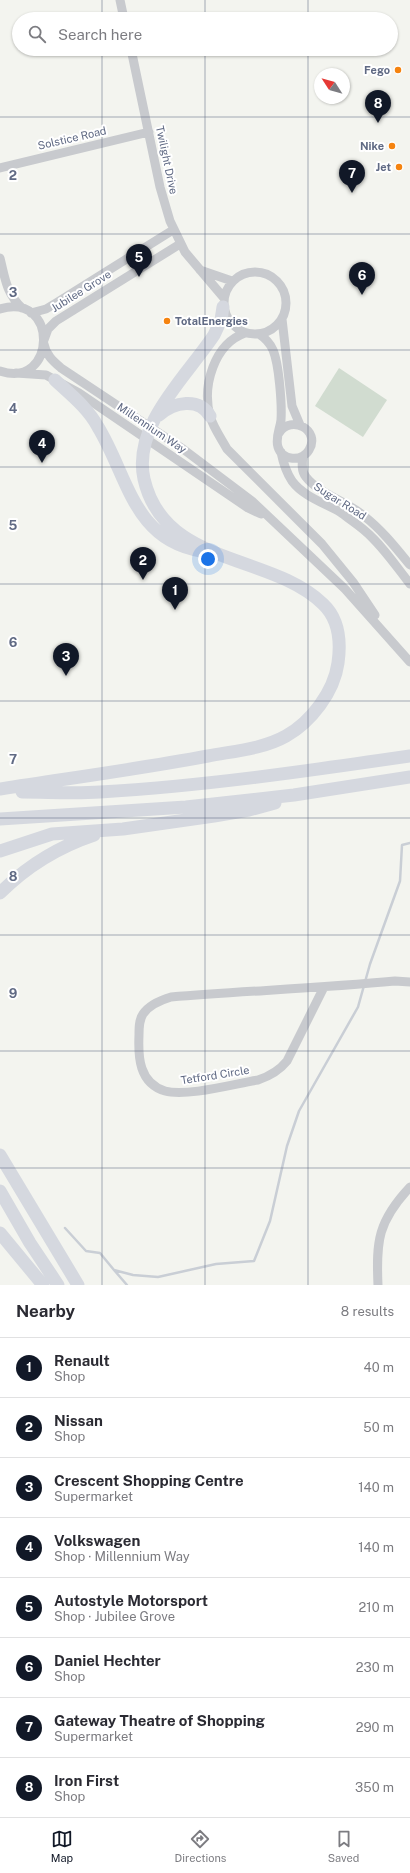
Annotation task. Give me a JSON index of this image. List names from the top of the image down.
{
  "streets": {
    "street": [
      "Solstice Road",
      "Twilight Drive",
      "Jubilee Grove",
      "Millennium Way",
      "Sugar Road",
      "Tetford Circle"
    ]
  },
  "crossings": [
    ["Solstice Road", "Twilight Drive"],
    ["Twilight Drive", "Jubilee Grove"],
    ["Jubilee Grove", "Millennium Way"]
  ],
  "places": [
    "Fego",
    "Nike",
    "Jet",
    "TotalEnergies"
  ],
  "north": "top left",
  "page": {
    "search": "Search here",
    "pins": [
      "8",
      "7",
      "5",
      "6",
      "4",
      "2",
      "1",
      "3"
    ],
    "heading": ["Nearby", "8 results"],
    "list": [
      {
        "mark": "1",
        "name": "Renault",
        "note": "Shop",
        "value": "40 m"
      },
      {
        "mark": "2",
        "name": "Nissan",
        "note": "Shop",
        "value": "50 m"
      },
      {
        "mark": "3",
        "name": "Crescent Shopping Centre",
        "note": "Supermarket",
        "value": "140 m"
      },
      {
        "mark": "4",
        "name": "Volkswagen",
        "note": "Shop · Millennium Way",
        "value": "140 m"
      },
      {
        "mark": "5",
        "name": "Autostyle Motorsport",
        "note": "Shop · Jubilee Grove",
        "value": "210 m"
      },
      {
        "mark": "6",
        "name": "Daniel Hechter",
        "note": "Shop",
        "value": "230 m"
      },
      {
        "mark": "7",
        "name": "Gateway Theatre of Shopping",
        "note": "Supermarket",
        "value": "290 m"
      },
      {
        "mark": "8",
        "name": "Iron First",
        "note": "Shop",
        "value": "350 m"
      }
    ],
    "nav": ["Map", "Directions", "Saved"]
  },
  "grid": {
    "rows": [
      "2",
      "3",
      "4",
      "5",
      "6",
      "7",
      "8",
      "9"
    ]
  }
}
